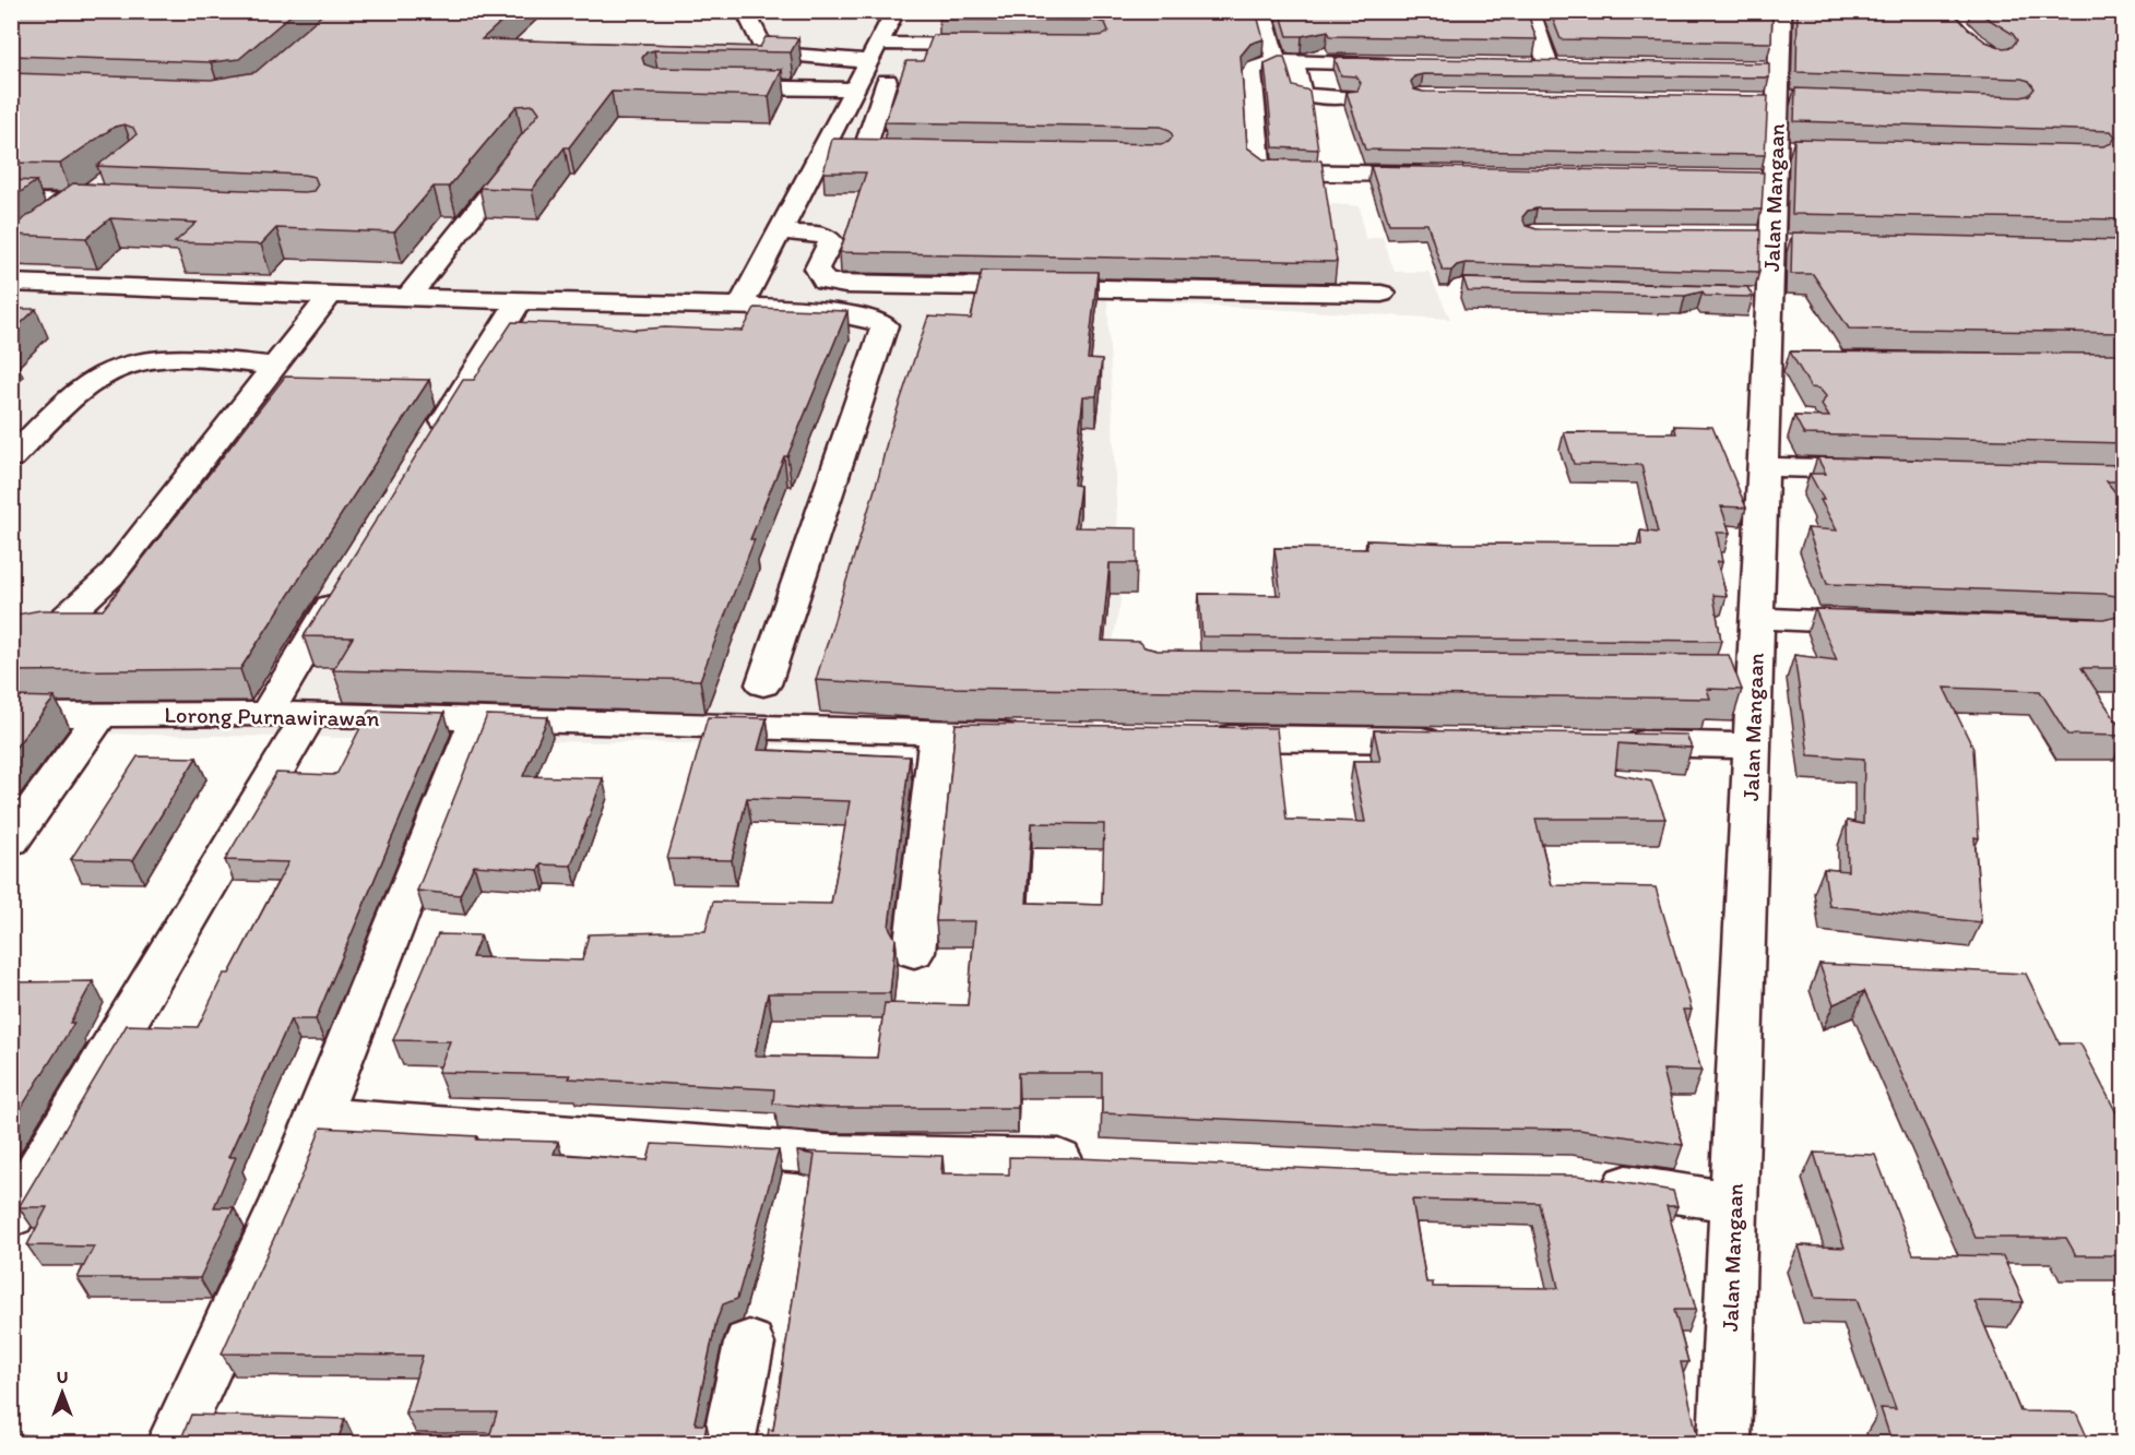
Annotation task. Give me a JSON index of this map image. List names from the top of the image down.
{
  "streets": {
    "street": ["Jalan Mangaan", "Lorong Purnawirawan"]
  },
  "north": "top"
}
